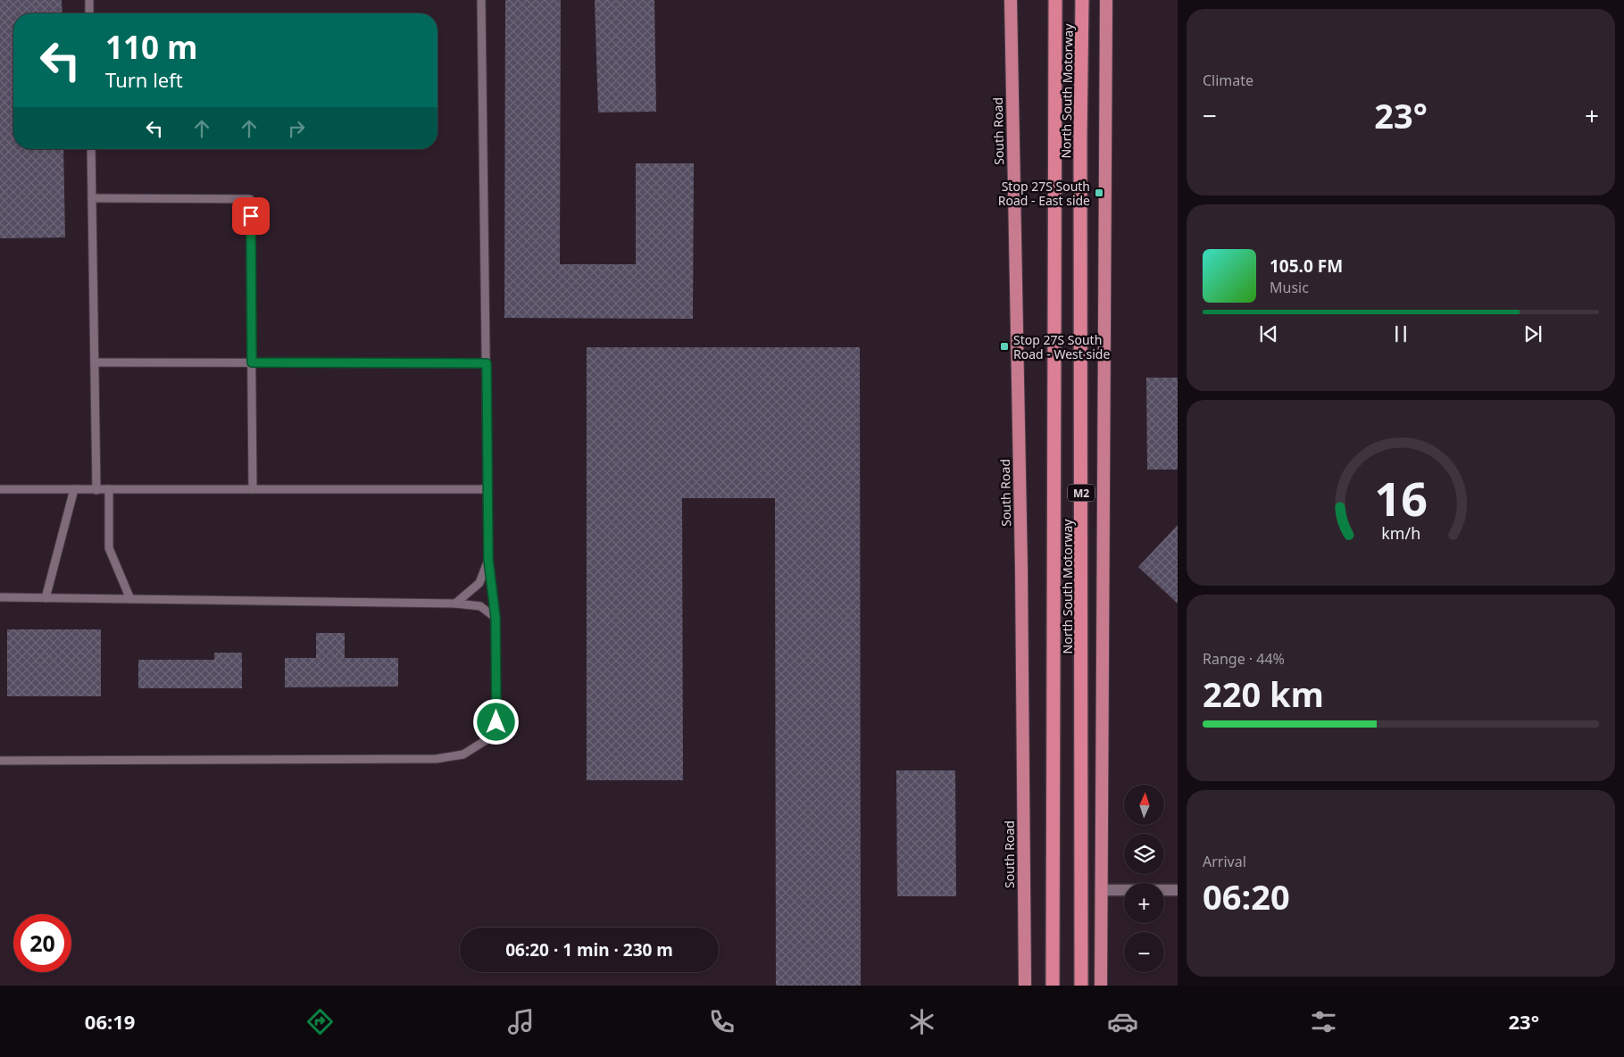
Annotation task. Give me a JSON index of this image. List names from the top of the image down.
{
  "streets": {
    "highway": ["North South Motorway", "South Road", "M2"]
  },
  "places": {
    "transit": ["Stop 27S South Road - East side", "Stop 27S South Road - West side"]
  },
  "north": "top",
  "page": {
    "tile": [
      "Climate",
      ["Range · 44%", "220 km"],
      ["Arrival", "06:20"]
    ],
    "turn": ["110 m", "Turn left"],
    "heat": ["−", "23°", "+"],
    "song": ["105.0 FM", "Music"],
    "map_buttons": ["+", "−"],
    "limit": "20",
    "trip": "06:20 · 1 min · 230 m",
    "tabs": ["06:19", "23°"],
    "gauge": ["16", "km/h"]
  }
}
